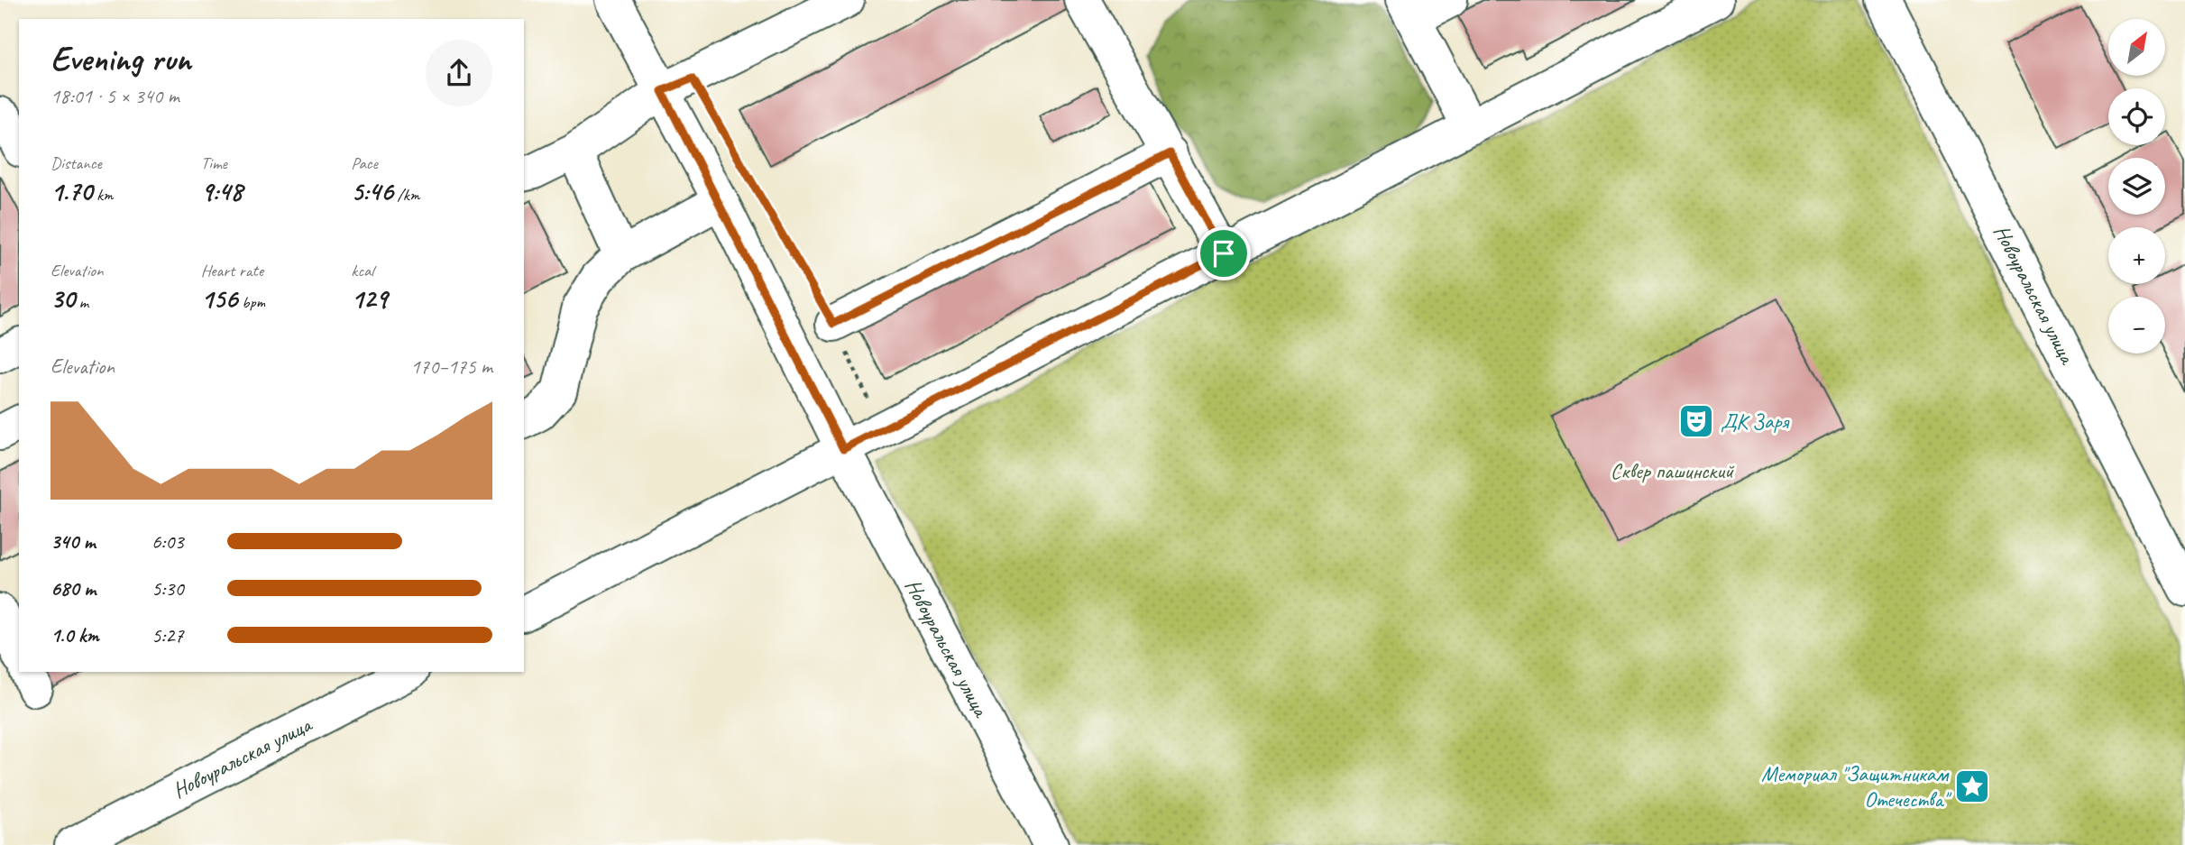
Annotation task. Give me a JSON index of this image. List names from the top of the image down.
{
  "streets": {
    "street": ["Новоуральская улица"]
  },
  "parks": ["Сквер пашинский"],
  "places": {
    "theatre": ["ДК Заря"],
    "place": ["Мемориал \"Защитникам Отечества\""]
  },
  "north": "top right",
  "page": {
    "map_buttons": ["+", "−"],
    "heading": ["Evening run", "18:01 · 5 × 340 m"],
    "stats": [
      ["Distance", "1.70 km"],
      ["Time", "9:48"],
      ["Pace", "5:46 /km"],
      ["Elevation", "30 m"],
      ["Heart rate", "156 bpm"],
      ["kcal", "129"]
    ],
    "chart": ["Elevation", "170–175 m"],
    "list": [
      {
        "name": "340 m",
        "note": "6:03"
      },
      {
        "name": "680 m",
        "note": "5:30"
      },
      {
        "name": "1.0 km",
        "note": "5:27"
      }
    ]
  }
}
